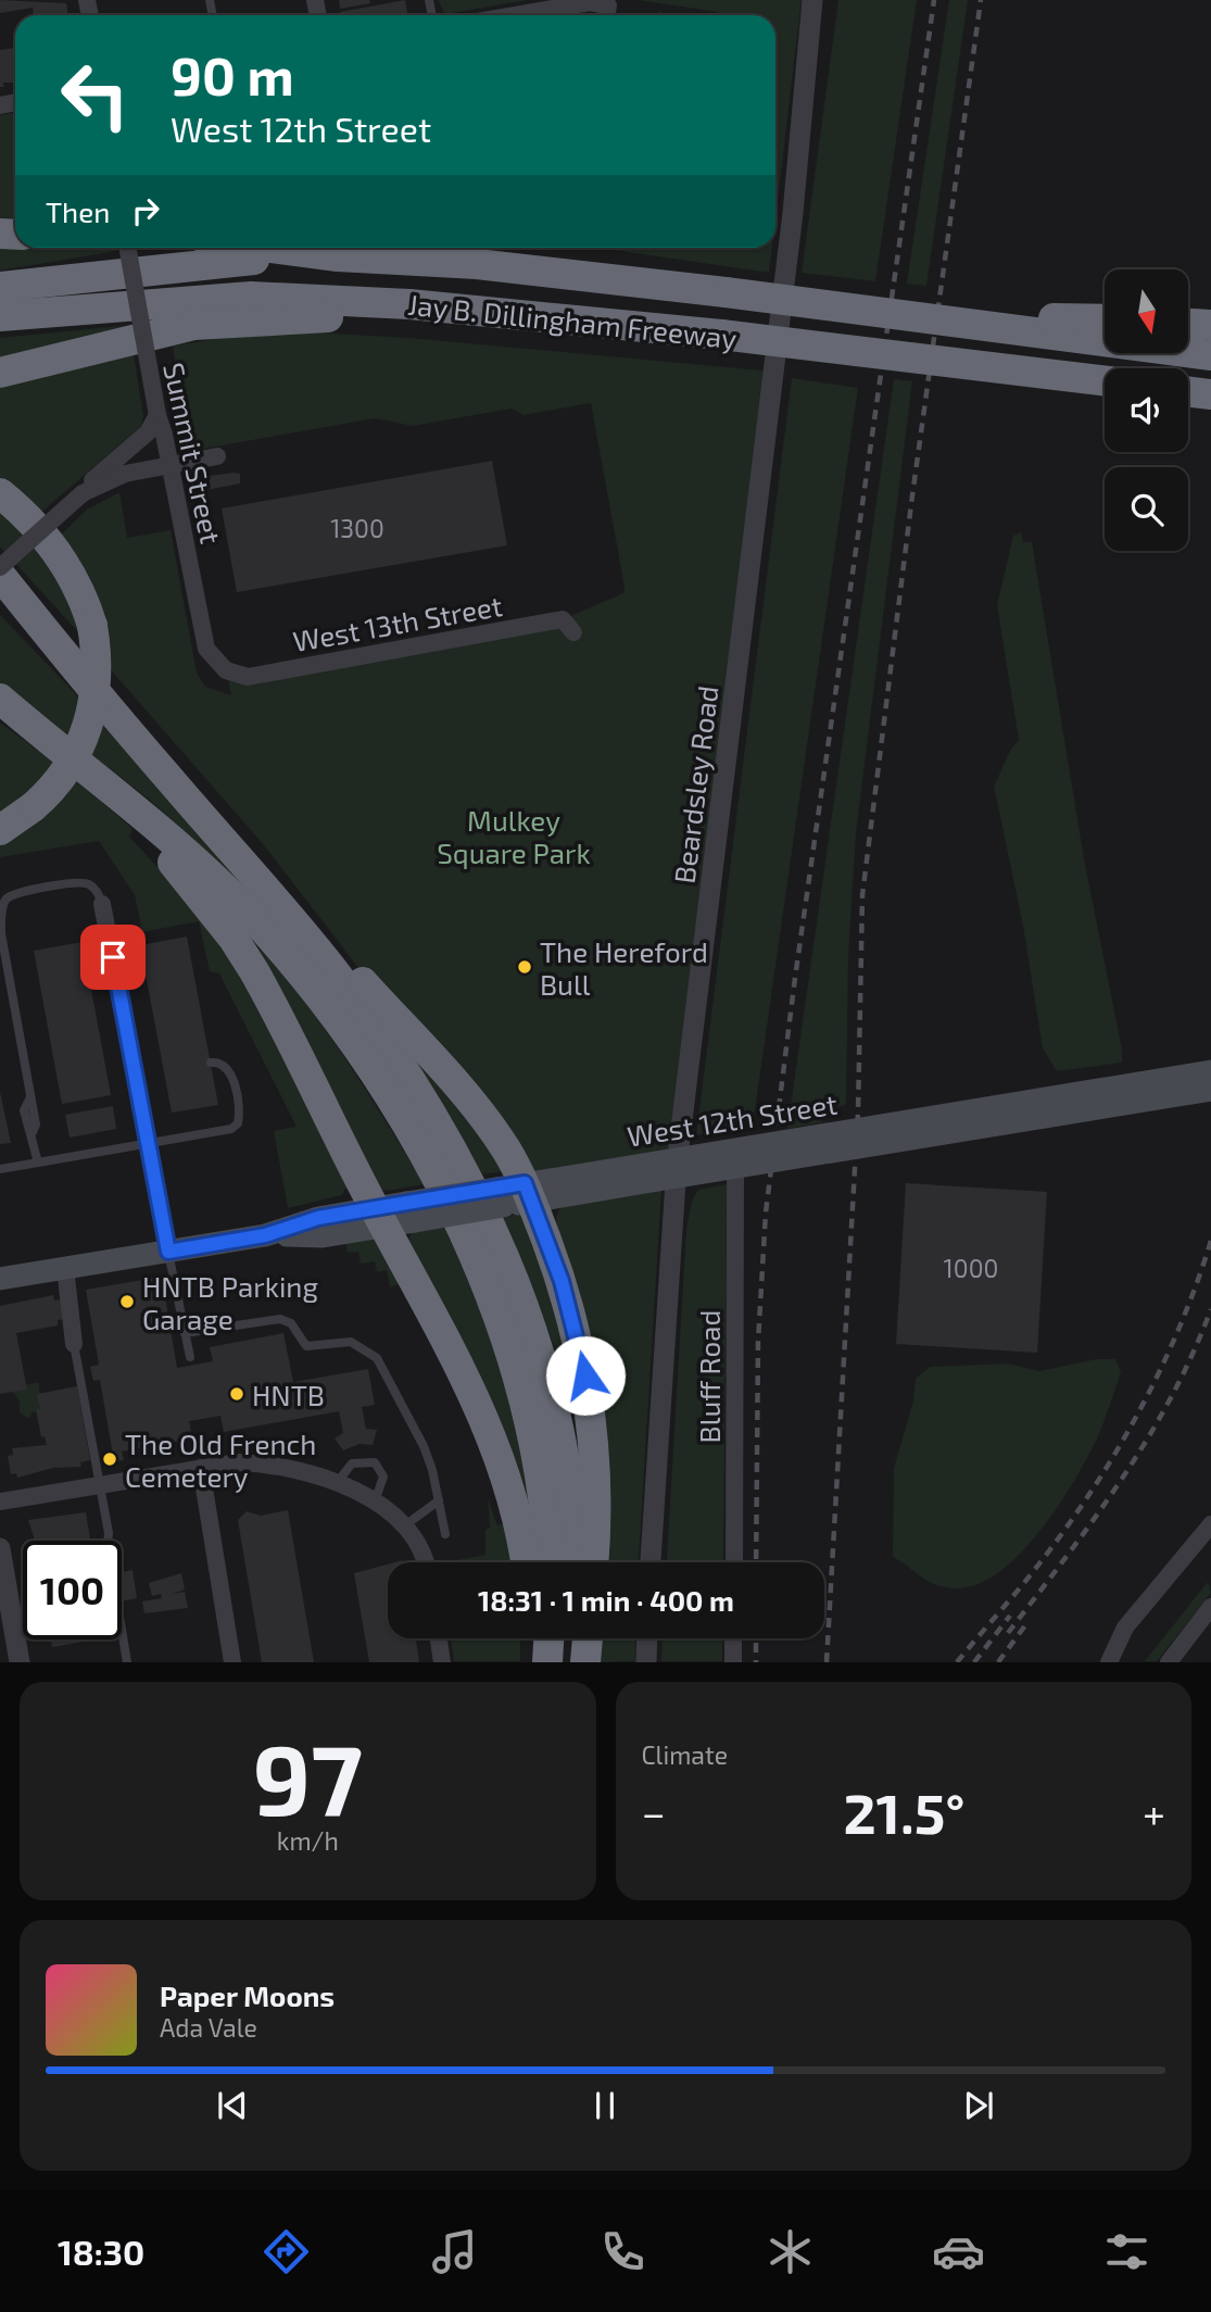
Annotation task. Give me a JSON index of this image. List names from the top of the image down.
{
  "streets": {
    "highway": ["Jay B. Dillingham Freeway"],
    "main road": ["West 12th Street"],
    "street": [
      "Summit Street",
      "West 13th Street",
      "Beardsley Road",
      "Bluff Road"
    ]
  },
  "crossings": [
    ["Summit Street", "West 13th Street"]
  ],
  "parks": ["Mulkey Square Park"],
  "places": [
    "The Hereford Bull",
    "HNTB Parking Garage",
    "HNTB",
    "The Old French Cemetery"
  ],
  "house_numbers": ["1300", "1000"],
  "north": "bottom",
  "page": {
    "turn": ["90 m", "West 12th Street"],
    "then": "Then",
    "limit": "100",
    "trip": "18:31 · 1 min · 400 m",
    "tile": [
      ["97", "km/h"],
      "Climate"
    ],
    "heat": ["−", "21.5°", "+"],
    "song": ["Paper Moons", "Ada Vale"],
    "tabs": "18:30"
  }
}
